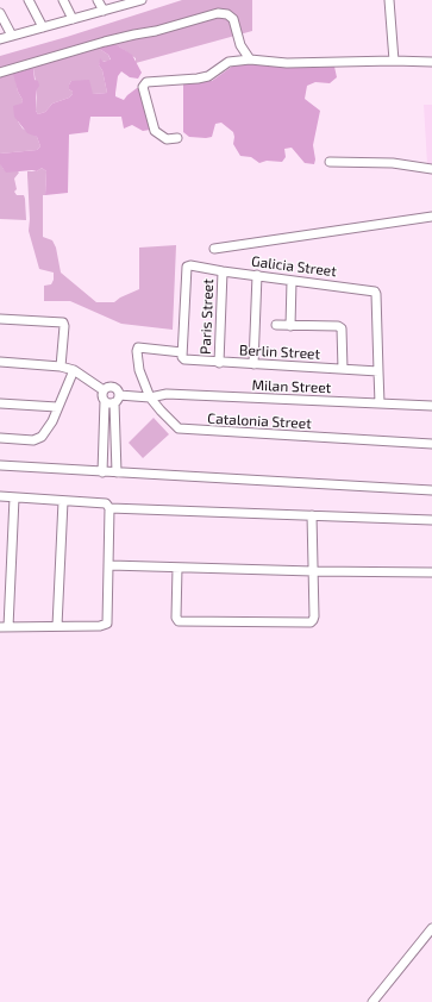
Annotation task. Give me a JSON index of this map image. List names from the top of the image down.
{
  "streets": {
    "street": [
      "Galicia Street",
      "Paris Street",
      "Berlin Street",
      "Milan Street",
      "Catalonia Street"
    ]
  },
  "crossings": [
    ["Galicia Street", "Paris Street"],
    ["Galicia Street", "Berlin Street"],
    ["Galicia Street", "Milan Street"],
    ["Paris Street", "Berlin Street"],
    ["Berlin Street", "Catalonia Street"],
    ["Milan Street", "Catalonia Street"]
  ]
}
